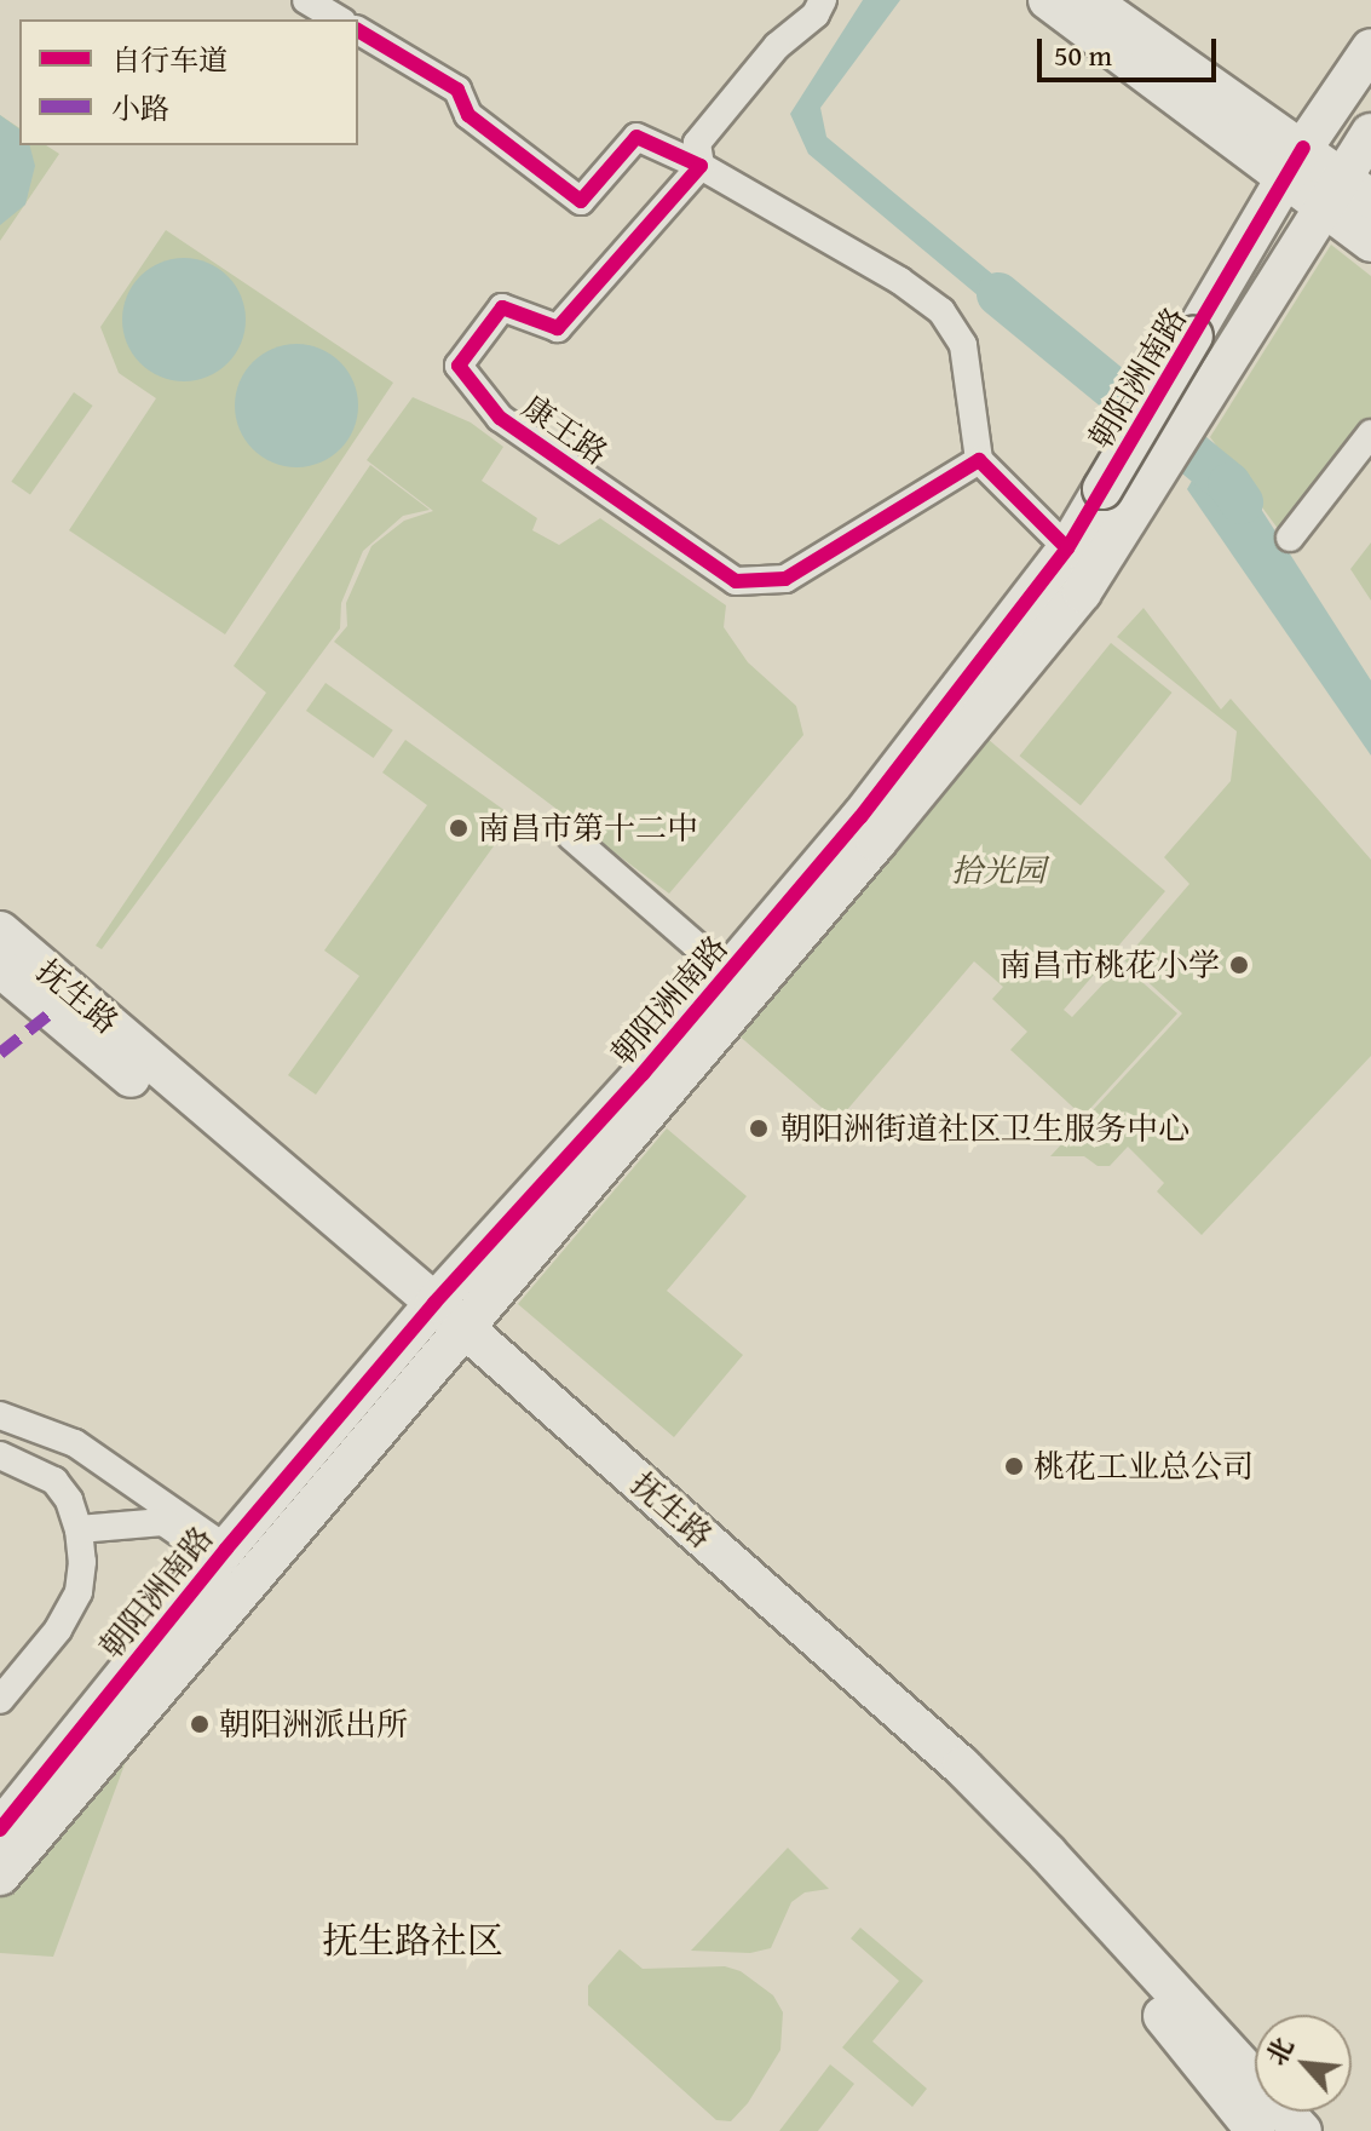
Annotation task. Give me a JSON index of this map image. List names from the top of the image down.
{
  "streets": {
    "main road": ["朝阳洲南路", "抚生路"],
    "street": ["康王路"]
  },
  "crossings": [
    ["朝阳洲南路", "抚生路"]
  ],
  "districts": ["抚生路社区"],
  "parks": ["拾光园"],
  "places": [
    "南昌市第十二中",
    "南昌市桃花小学",
    "朝阳洲街道社区卫生服务中心",
    "桃花工业总公司",
    "朝阳洲派出所"
  ],
  "legend": ["自行车道", "小路"],
  "scale_bar": "50 m",
  "north": "top left"
}
